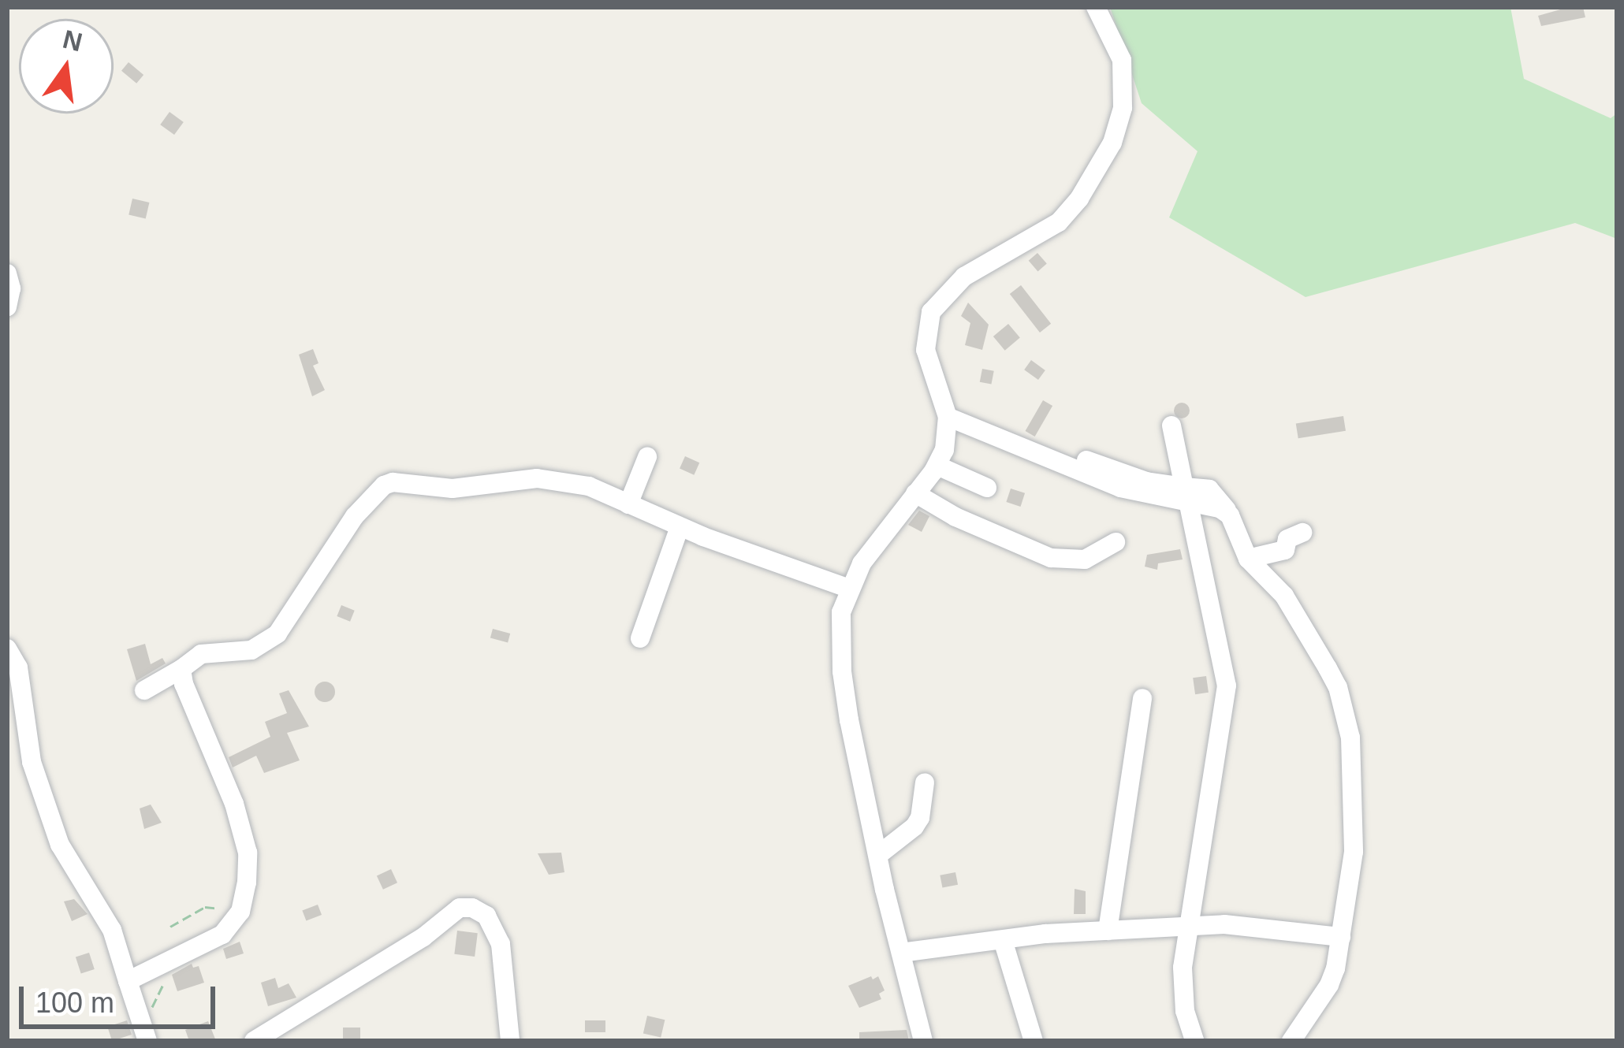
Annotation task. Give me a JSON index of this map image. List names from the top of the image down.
{
  "scale_bar": "100 m",
  "north": "top"
}
